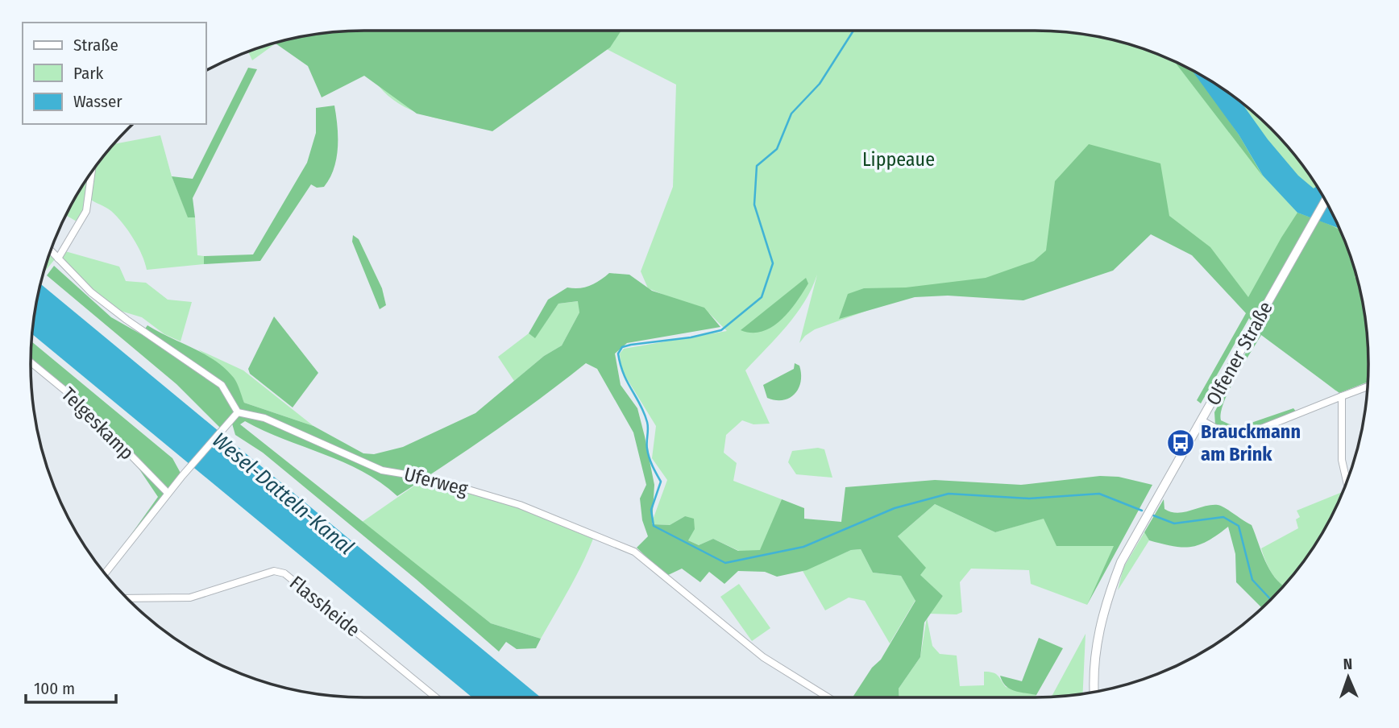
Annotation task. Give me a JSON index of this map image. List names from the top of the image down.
{
  "streets": {
    "main road": ["Olfener Straße"],
    "street": ["Telgeskamp", "Uferweg", "Flassheide"]
  },
  "water": ["Wesel-Datteln-Kanal"],
  "parks": ["Lippeaue"],
  "places": {
    "bus stop": ["Brauckmann am Brink"]
  },
  "legend": ["Straße", "Park", "Wasser"],
  "scale_bar": "100 m",
  "north": "top"
}
